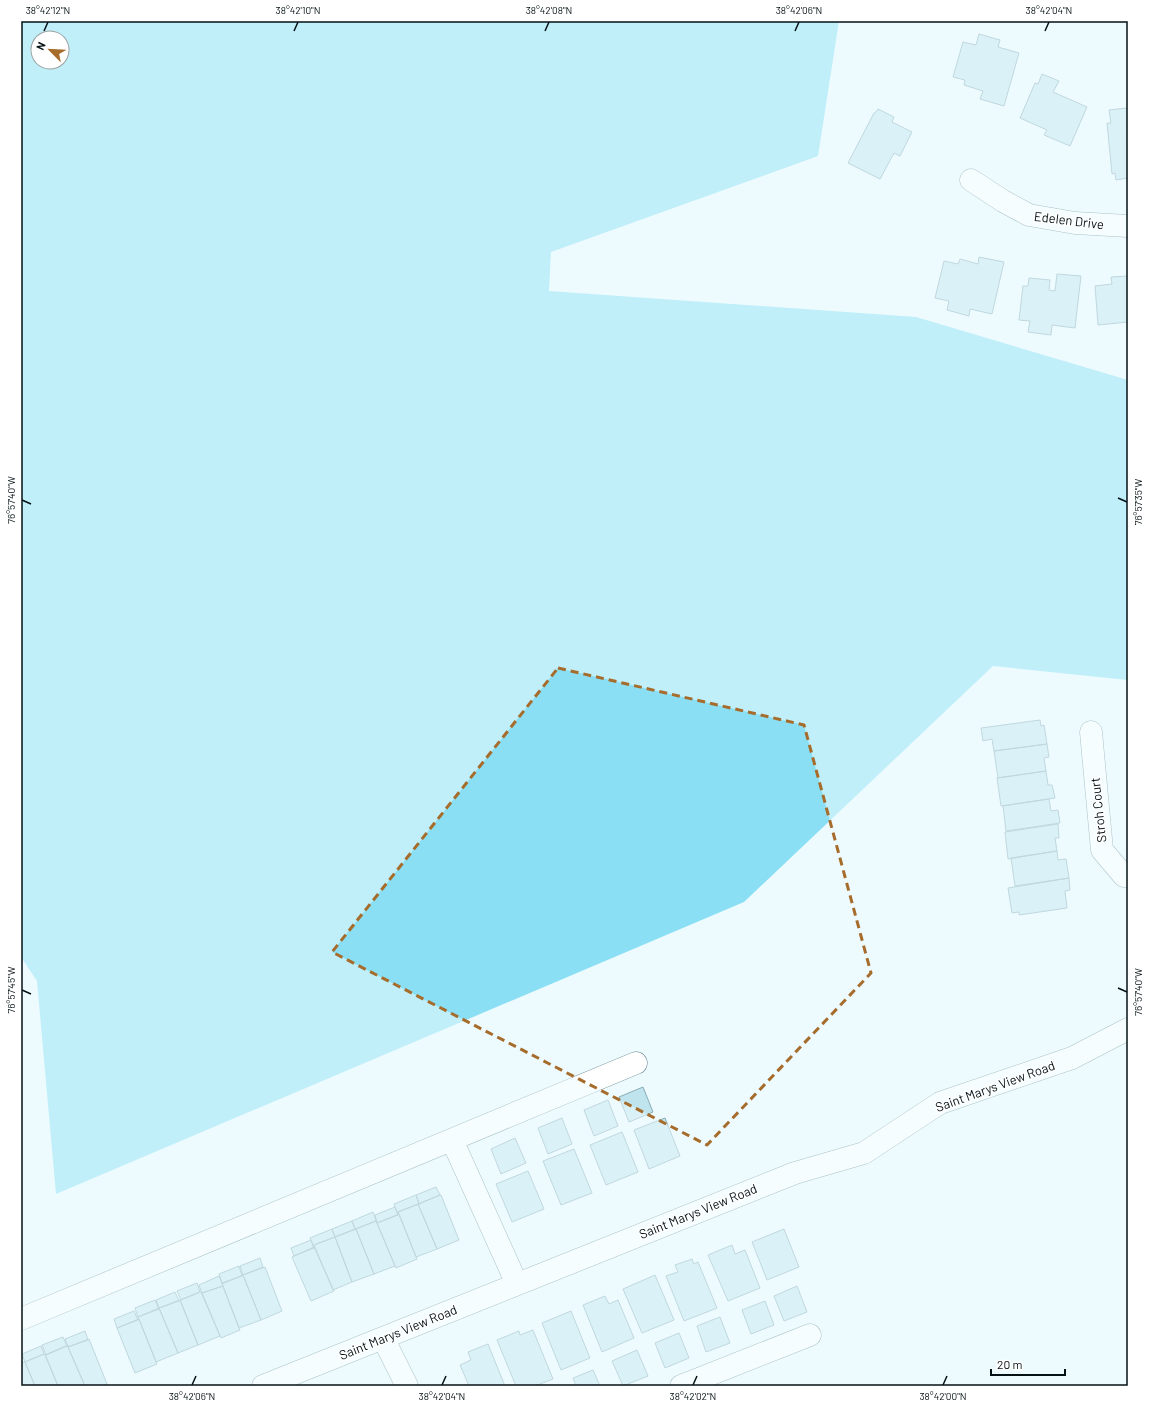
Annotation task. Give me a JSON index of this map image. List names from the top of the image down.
{
  "streets": {
    "street": ["Edelen Drive", "Stroh Court", "Saint Marys View Road"]
  },
  "scale_bar": "20 m",
  "north": "top left",
  "coordinates": [
    "38°42'12\"N",
    "38°42'10\"N",
    "38°42'08\"N",
    "38°42'06\"N",
    "38°42'04\"N",
    "76°57'40\"W",
    "76°57'35\"W",
    "76°57'45\"W",
    "38°42'02\"N",
    "38°42'00\"N"
  ]
}
